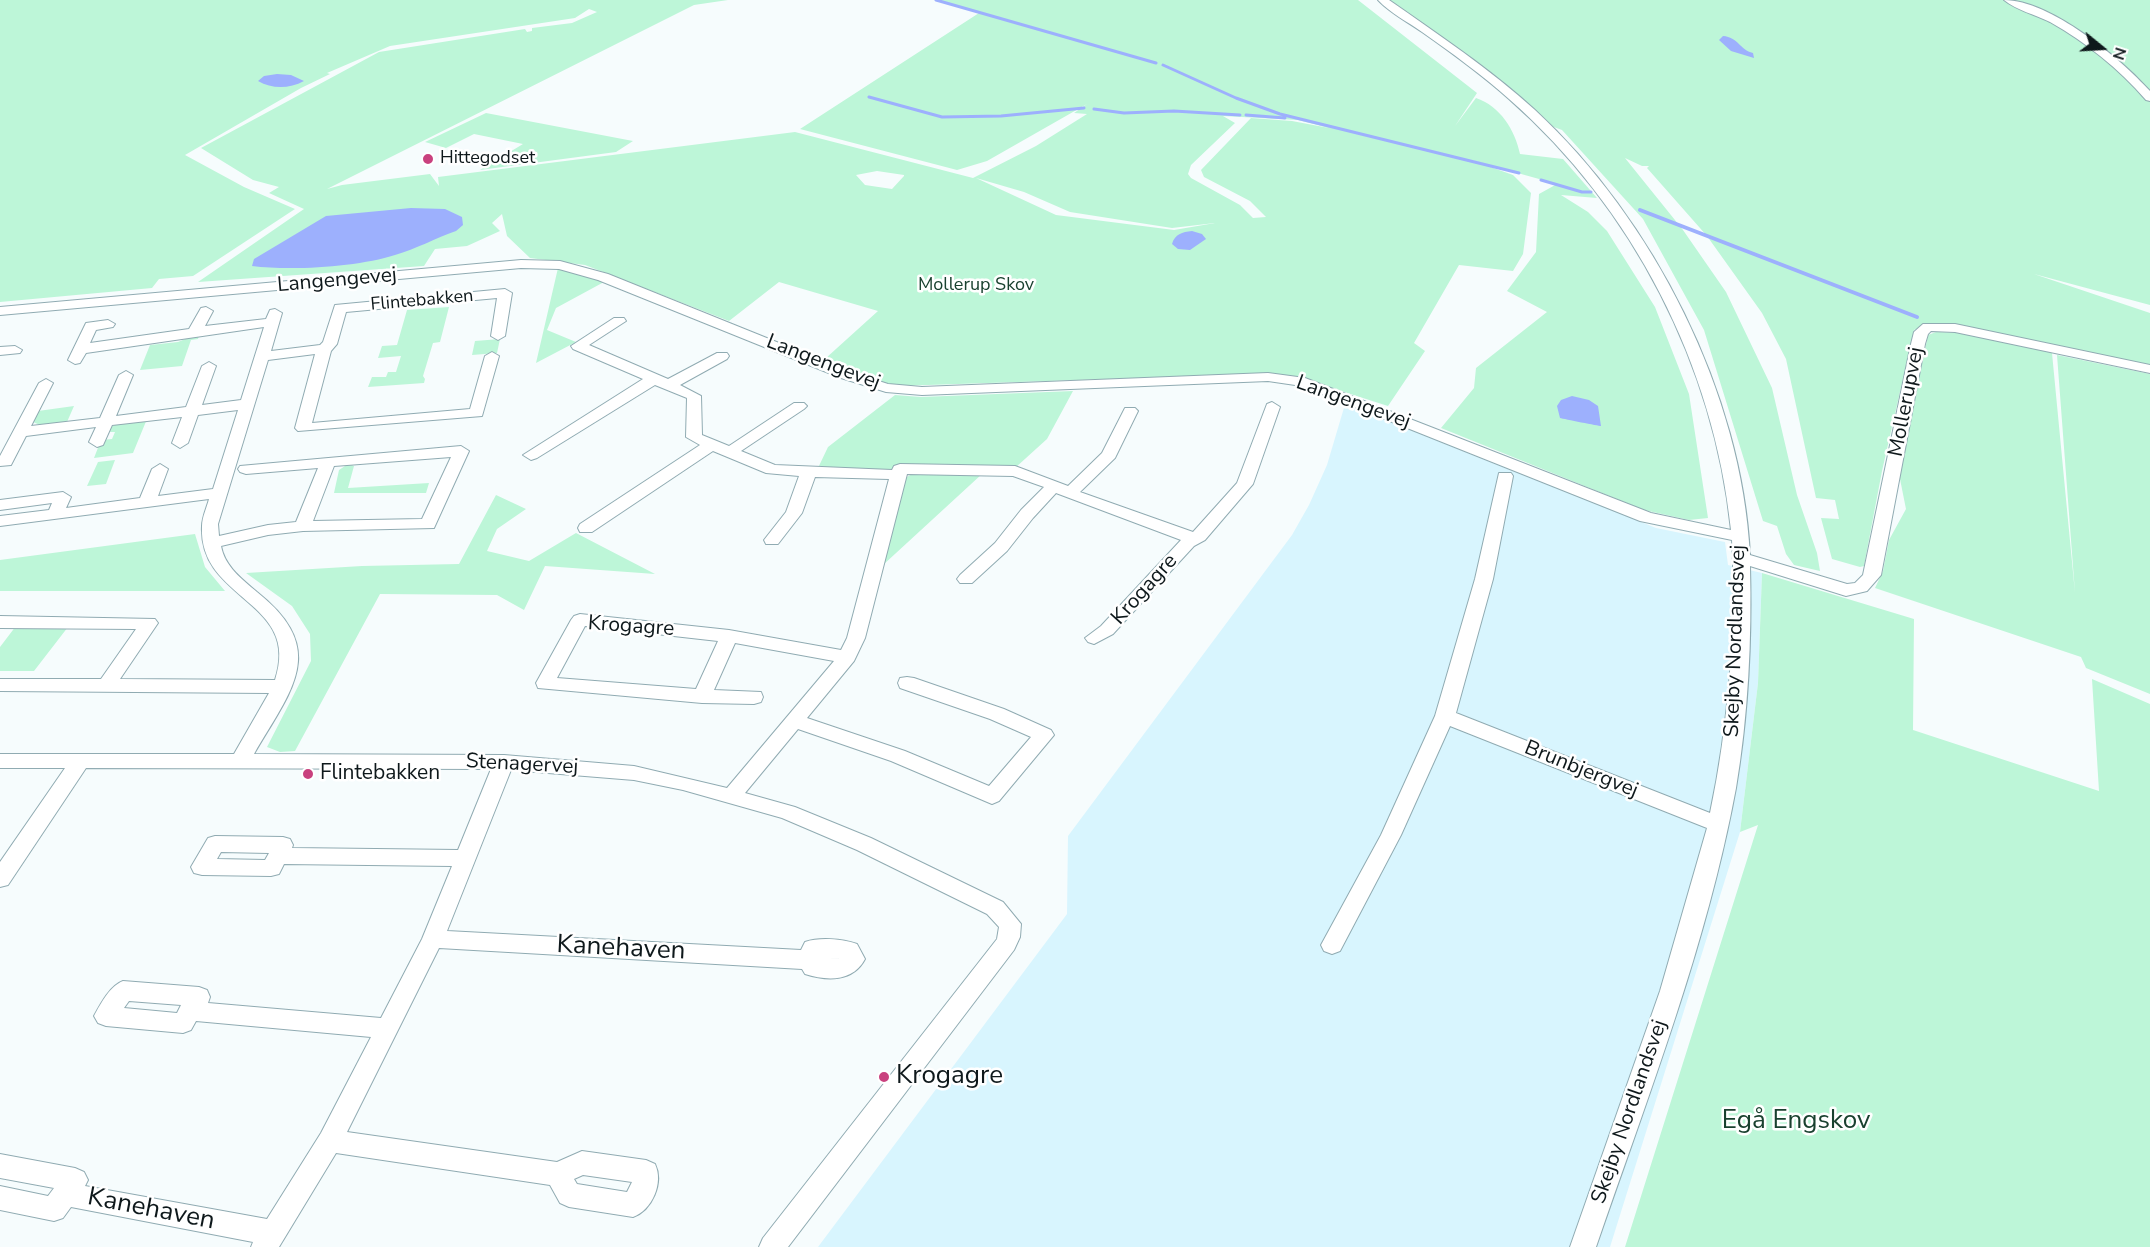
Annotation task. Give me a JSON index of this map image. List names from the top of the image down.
{
  "streets": {
    "street": [
      "Langengevej",
      "Flintebakken",
      "Mollerupvej",
      "Krogagre",
      "Skejby Nordlandsvej",
      "Stenagervej",
      "Brunbjergvej",
      "Kanehaven"
    ]
  },
  "crossings": [
    ["Langengevej", "Mollerupvej"],
    ["Langengevej", "Skejby Nordlandsvej"],
    ["Skejby Nordlandsvej", "Brunbjergvej"],
    ["Stenagervej", "Kanehaven"]
  ],
  "parks": ["Mollerup Skov", "Egå Engskov"],
  "places": ["Hittegodset", "Flintebakken", "Krogagre"],
  "north": "right"
}
